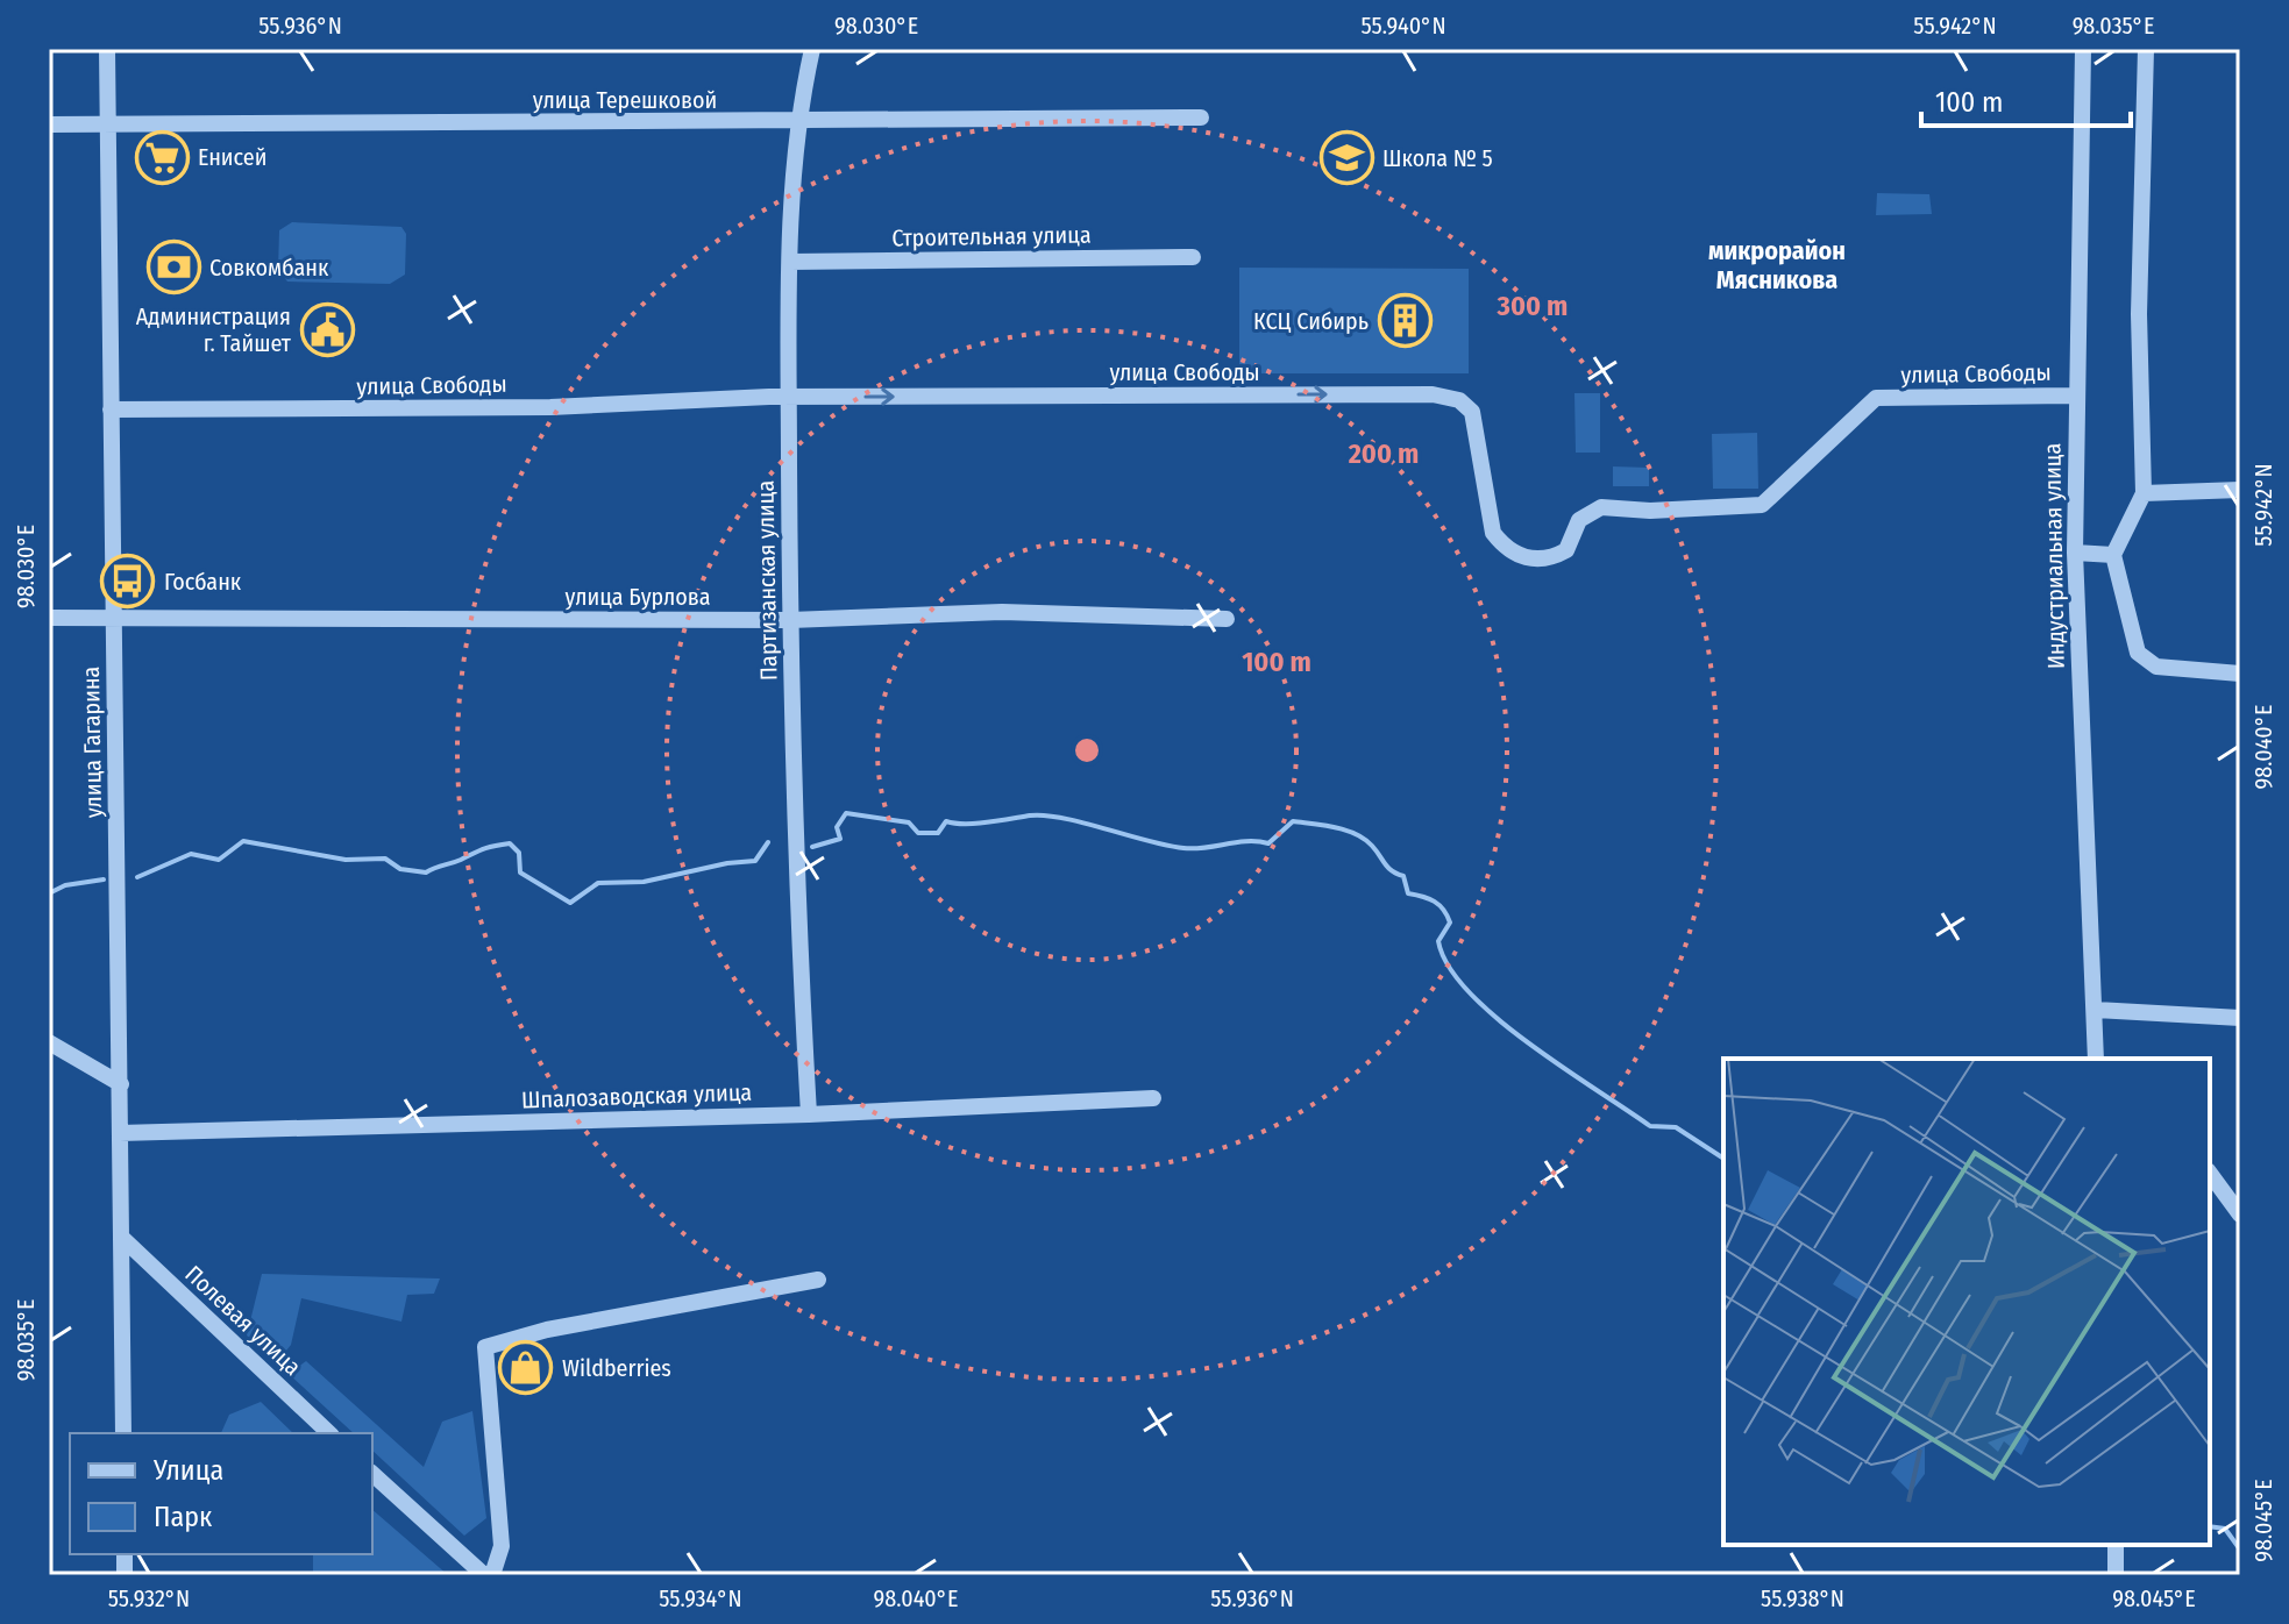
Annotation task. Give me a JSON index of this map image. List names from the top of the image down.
{
  "streets": {
    "street": [
      "улица Терешковой",
      "Строительная улица",
      "улица Свободы",
      "Индустриальная улица",
      "Партизанская улица",
      "улица Бурлова",
      "улица Гагарина",
      "Шпалозаводская улица",
      "Полевая улица"
    ]
  },
  "crossings": [
    ["улица Терешковой", "Партизанская улица"],
    ["улица Терешковой", "улица Гагарина"],
    ["Строительная улица", "Партизанская улица"],
    ["улица Свободы", "Индустриальная улица"],
    ["улица Свободы", "Партизанская улица"],
    ["улица Свободы", "улица Гагарина"],
    ["Партизанская улица", "улица Бурлова"],
    ["Партизанская улица", "Шпалозаводская улица"],
    ["улица Бурлова", "улица Гагарина"],
    ["улица Гагарина", "Шпалозаводская улица"],
    ["улица Гагарина", "Полевая улица"]
  ],
  "one_way": ["улица Свободы"],
  "districts": ["микрорайон Мясникова"],
  "places": {
    "supermarket": ["Енисей"],
    "school or university": ["Школа № 5"],
    "bank": ["Совкомбанк"],
    "building": ["КСЦ Сибирь"],
    "public building": ["Администрация г. Тайшет"],
    "bus stop": ["Госбанк"],
    "shop": ["Wildberries"]
  },
  "legend": ["Улица", "Парк"],
  "scale_bar": "100 m",
  "coordinates": [
    "55.936°N",
    "98.030°E",
    "55.940°N",
    "55.942°N",
    "98.035°E",
    "98.040°E",
    "98.045°E",
    "55.932°N",
    "55.934°N",
    "55.938°N"
  ],
  "rings": ["300 m", "200 m", "100 m"]
}
